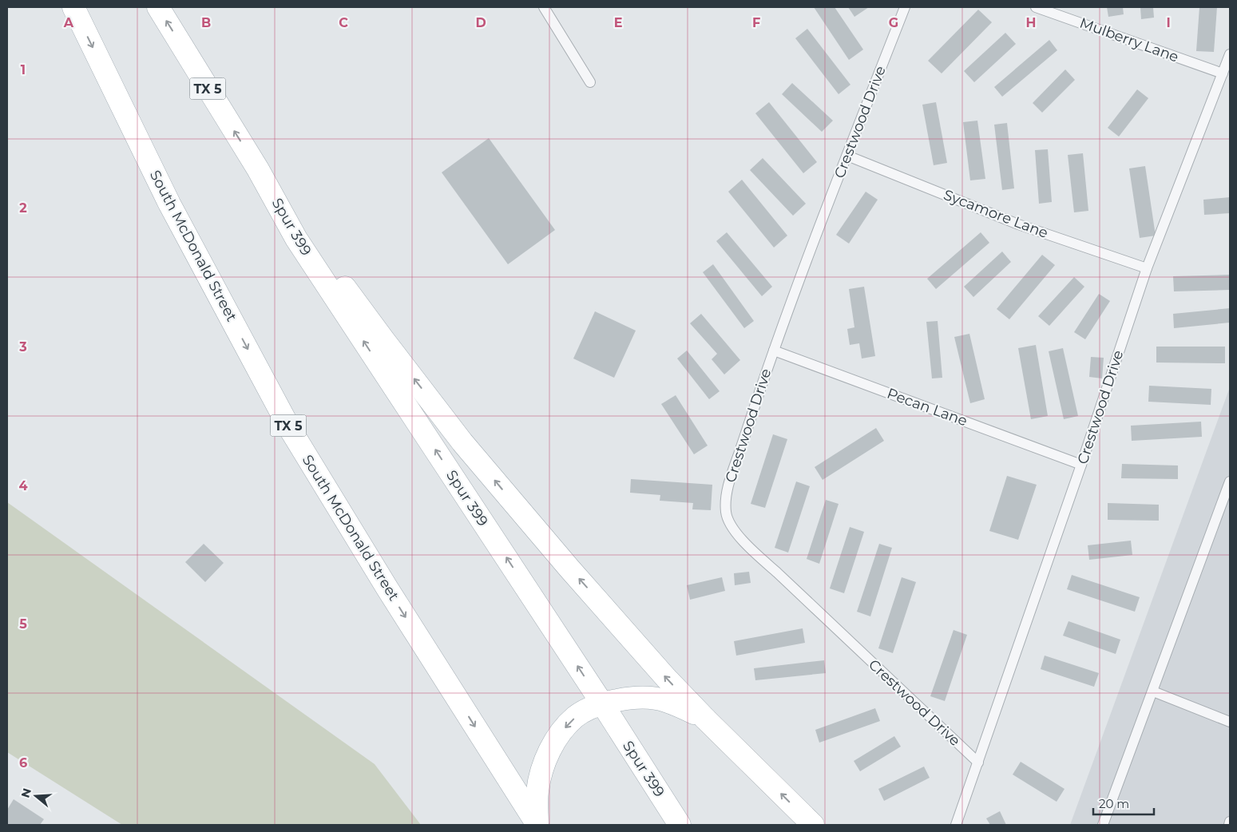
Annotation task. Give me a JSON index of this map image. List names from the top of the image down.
{
  "streets": {
    "main road": ["TX 5", "Spur 399", "South McDonald Street"],
    "lane": [
      "Mulberry Lane",
      "Crestwood Drive",
      "Sycamore Lane",
      "Pecan Lane"
    ]
  },
  "crossings": [
    ["Mulberry Lane", "Crestwood Drive"],
    ["TX 5", "Spur 399"],
    ["Crestwood Drive", "Sycamore Lane"],
    ["Crestwood Drive", "Pecan Lane"]
  ],
  "scale_bar": "20 m",
  "north": "left",
  "grid": {
    "columns": [
      "A",
      "B",
      "C",
      "D",
      "E",
      "F",
      "G",
      "H",
      "I"
    ],
    "rows": [
      "1",
      "2",
      "3",
      "4",
      "5",
      "6"
    ]
  }
}
